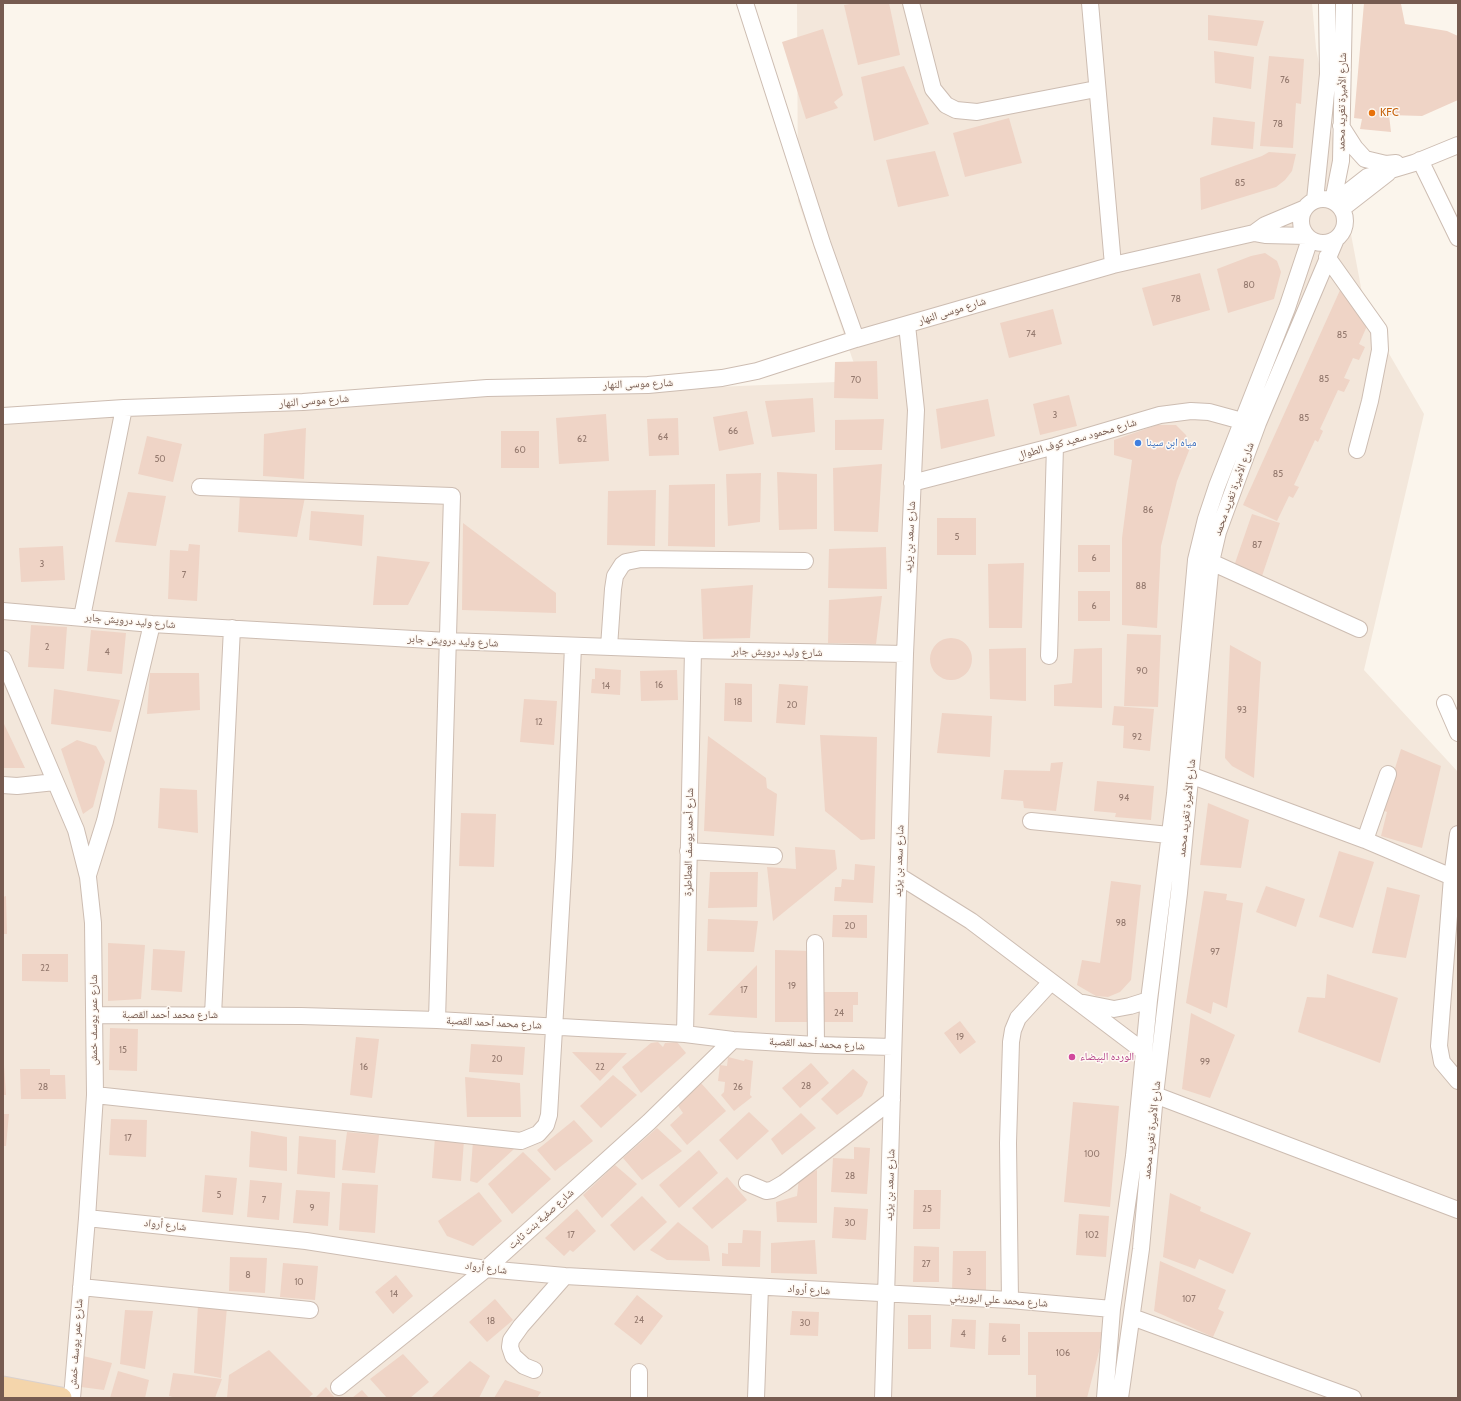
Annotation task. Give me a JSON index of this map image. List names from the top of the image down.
{
  "streets": {
    "street": [
      "شارع الأميرة تغريد محمد",
      "شارع موسى النهار",
      "شارع محمود سعيد كوف الطوال",
      "شارع سعد بن يزيد",
      "شارع وليد درويش جابر",
      "شارع أحمد يوسف العطاطرة",
      "شارع محمد أحمد القصبة",
      "شارع عمر يوسف خمش",
      "شارع صفية بنت ثابت",
      "شارع أرواد",
      "شارع محمد علي البوريني"
    ]
  },
  "crossings": [
    ["شارع الأميرة تغريد محمد", "شارع موسى النهار"],
    ["شارع الأميرة تغريد محمد", "شارع محمود سعيد كوف الطوال"],
    ["شارع الأميرة تغريد محمد", "شارع محمد علي البوريني"],
    ["شارع موسى النهار", "شارع سعد بن يزيد"],
    ["شارع محمود سعيد كوف الطوال", "شارع سعد بن يزيد"],
    ["شارع سعد بن يزيد", "شارع وليد درويش جابر"],
    ["شارع سعد بن يزيد", "شارع محمد أحمد القصبة"],
    ["شارع سعد بن يزيد", "شارع أرواد"],
    ["شارع سعد بن يزيد", "شارع محمد علي البوريني"],
    ["شارع وليد درويش جابر", "شارع أحمد يوسف العطاطرة"],
    ["شارع أحمد يوسف العطاطرة", "شارع محمد أحمد القصبة"],
    ["شارع محمد أحمد القصبة", "شارع عمر يوسف خمش"],
    ["شارع محمد أحمد القصبة", "شارع صفية بنت ثابت"],
    ["شارع عمر يوسف خمش", "شارع أرواد"],
    ["شارع صفية بنت ثابت", "شارع أرواد"],
    ["شارع أرواد", "شارع محمد علي البوريني"]
  ],
  "places": ["KFC", "مياه ابن سينا", "الورده البيضاء"],
  "house_numbers": [
    "76",
    "78",
    "85",
    "80",
    "78",
    "74",
    "85",
    "85",
    "70",
    "3",
    "85",
    "66",
    "64",
    "62",
    "60",
    "50",
    "85",
    "86",
    "5",
    "87",
    "6",
    "3",
    "7",
    "88",
    "6",
    "2",
    "4",
    "90",
    "16",
    "14",
    "18",
    "20",
    "93",
    "12",
    "92",
    "94",
    "98",
    "20",
    "97",
    "22",
    "19",
    "17",
    "24",
    "19",
    "15",
    "20",
    "99",
    "16",
    "22",
    "28",
    "28",
    "26",
    "17",
    "100",
    "28",
    "5",
    "7",
    "9",
    "25",
    "30",
    "17",
    "102",
    "27",
    "3",
    "8",
    "10",
    "14",
    "107",
    "24",
    "18",
    "30",
    "4",
    "6",
    "106"
  ]
}
